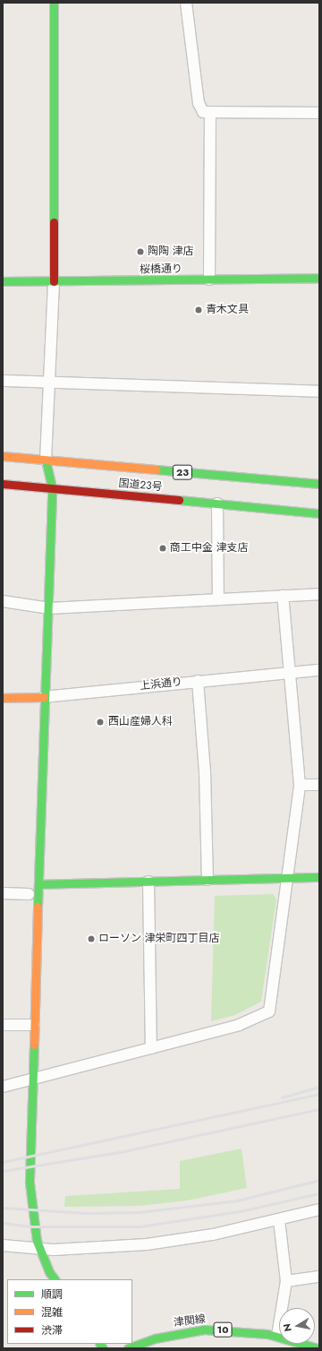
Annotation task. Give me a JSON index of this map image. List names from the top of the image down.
{
  "streets": {
    "main road": [
      "桜橋通り",
      "23",
      "国道23号",
      "上浜通り",
      "津関線",
      "10"
    ]
  },
  "places": [
    "陶陶 津店",
    "青木文具",
    "商工中金 津支店",
    "西山産婦人科",
    "ローソン 津栄町四丁目店"
  ],
  "legend": ["順調", "混雑", "渋滞"],
  "north": "left"
}
